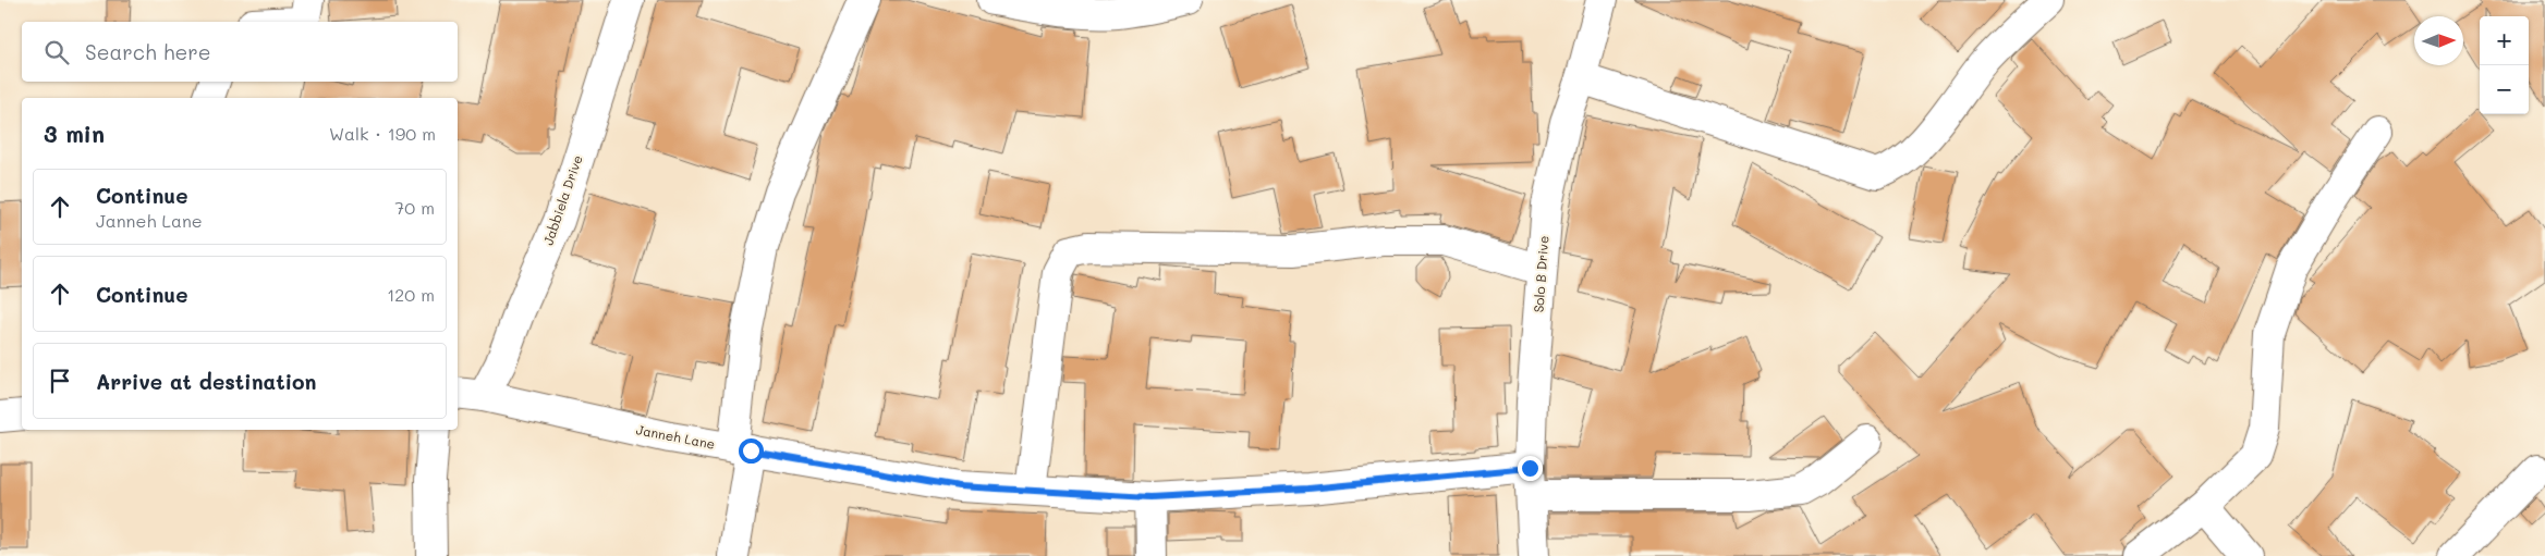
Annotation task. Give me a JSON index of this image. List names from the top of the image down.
{
  "streets": {
    "street": ["Jabbiela Drive", "Solo B Drive", "Janneh Lane"]
  },
  "crossings": [
    ["Jabbiela Drive", "Janneh Lane"],
    ["Solo B Drive", "Janneh Lane"]
  ],
  "north": "right",
  "page": {
    "map_buttons": ["+", "−"],
    "search": "Search here",
    "heading": ["3 min", "Walk · 190 m"],
    "list": [
      ["Continue", "Janneh Lane", "70 m"],
      ["Continue", "120 m"],
      "Arrive at destination"
    ]
  }
}
